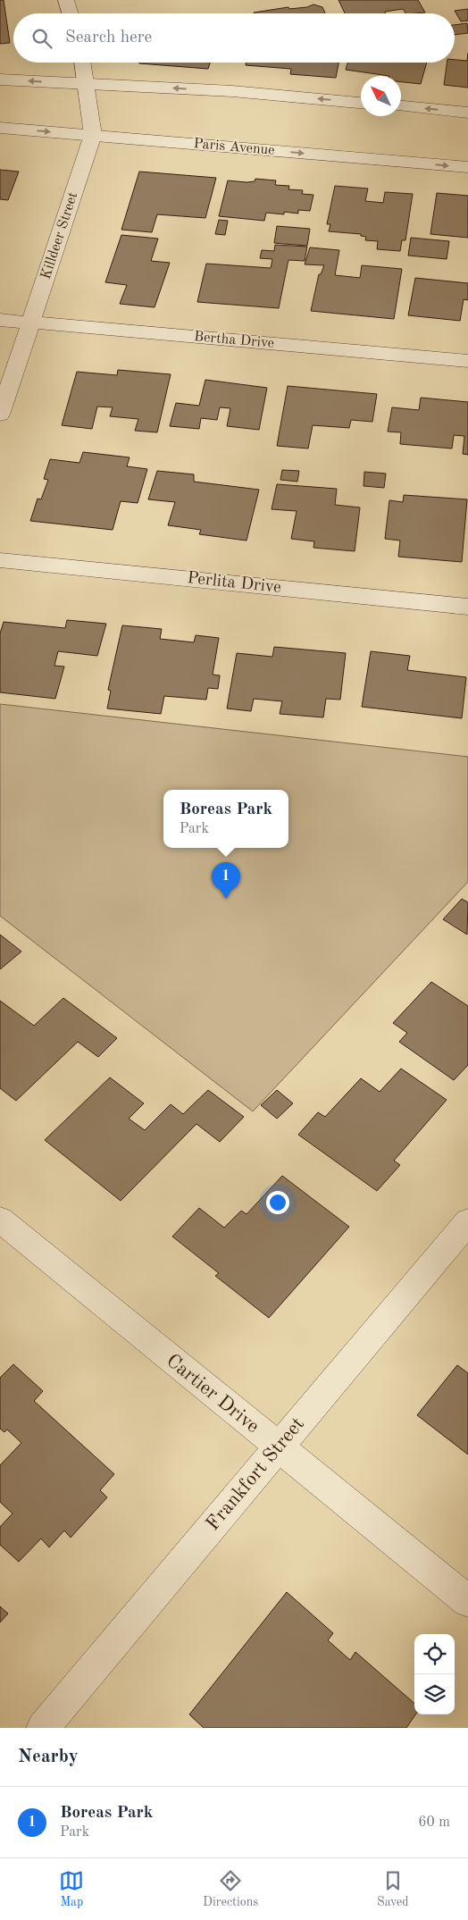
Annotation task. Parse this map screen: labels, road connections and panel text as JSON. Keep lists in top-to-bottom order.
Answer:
{
  "streets": {
    "street": [
      "Paris Avenue",
      "Killdeer Street",
      "Bertha Drive",
      "Perlita Drive",
      "Cartier Drive",
      "Frankfort Street"
    ]
  },
  "crossings": [
    ["Paris Avenue", "Killdeer Street"],
    ["Killdeer Street", "Bertha Drive"],
    ["Cartier Drive", "Frankfort Street"]
  ],
  "north": "top left",
  "page": {
    "search": "Search here",
    "popup": ["Boreas Park", "Park"],
    "pins": "1",
    "heading": "Nearby",
    "list": [
      {
        "mark": "1",
        "name": "Boreas Park",
        "note": "Park",
        "value": "60 m"
      }
    ],
    "nav": ["Map", "Directions", "Saved"]
  }
}
